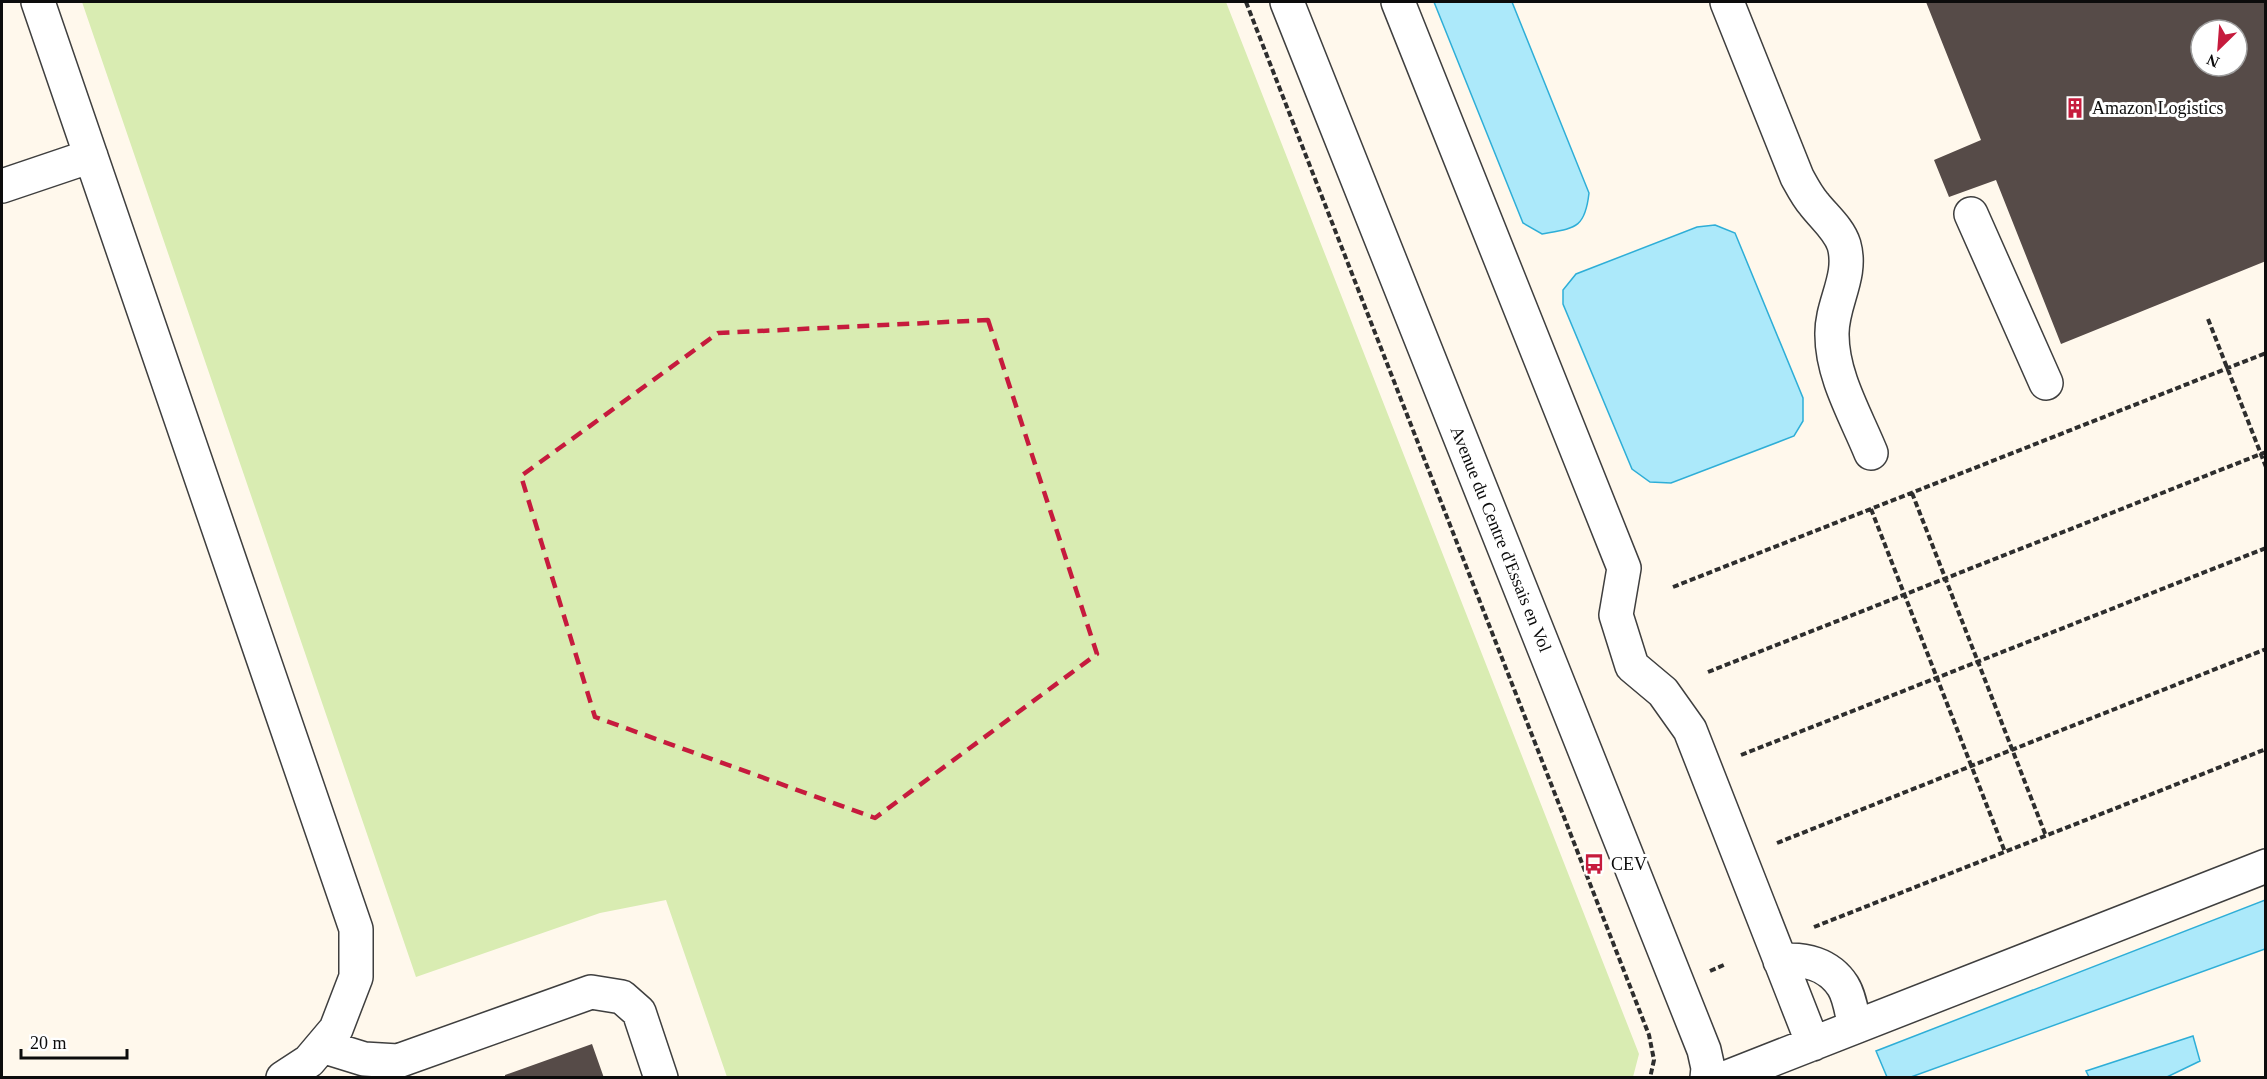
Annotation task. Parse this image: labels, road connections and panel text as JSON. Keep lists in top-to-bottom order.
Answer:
{
  "streets": {
    "street": ["Avenue du Centre d'Essais en Vol"]
  },
  "places": {
    "building": ["Amazon Logistics"],
    "bus stop": ["CEV"]
  },
  "scale_bar": "20 m",
  "north": "bottom left"
}
